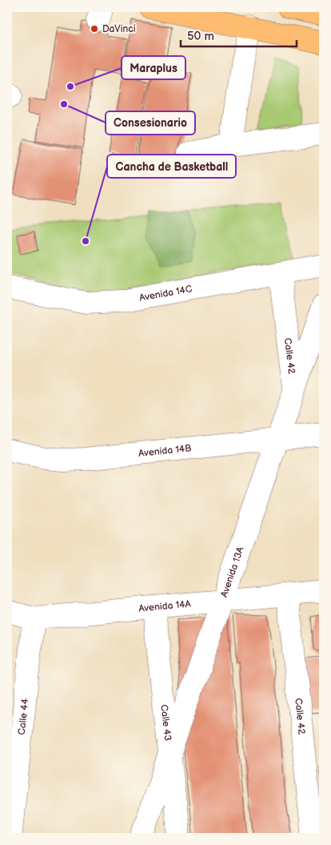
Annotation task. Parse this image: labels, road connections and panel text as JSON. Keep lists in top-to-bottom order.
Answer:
{
  "streets": {
    "street": [
      "Avenida 14C",
      "Calle 42",
      "Avenida 14B",
      "Avenida 13A",
      "Avenida 14A",
      "Calle 44",
      "Calle 43"
    ]
  },
  "crossings": [
    ["Avenida 14C", "Calle 42"],
    ["Calle 42", "Avenida 14B"],
    ["Calle 42", "Avenida 14A"],
    ["Avenida 14A", "Calle 44"],
    ["Avenida 14A", "Calle 43"]
  ],
  "places": [
    "DaVinci",
    "Maraplus",
    "Consesionario",
    "Cancha de Basketball"
  ],
  "scale_bar": "50 m"
}
